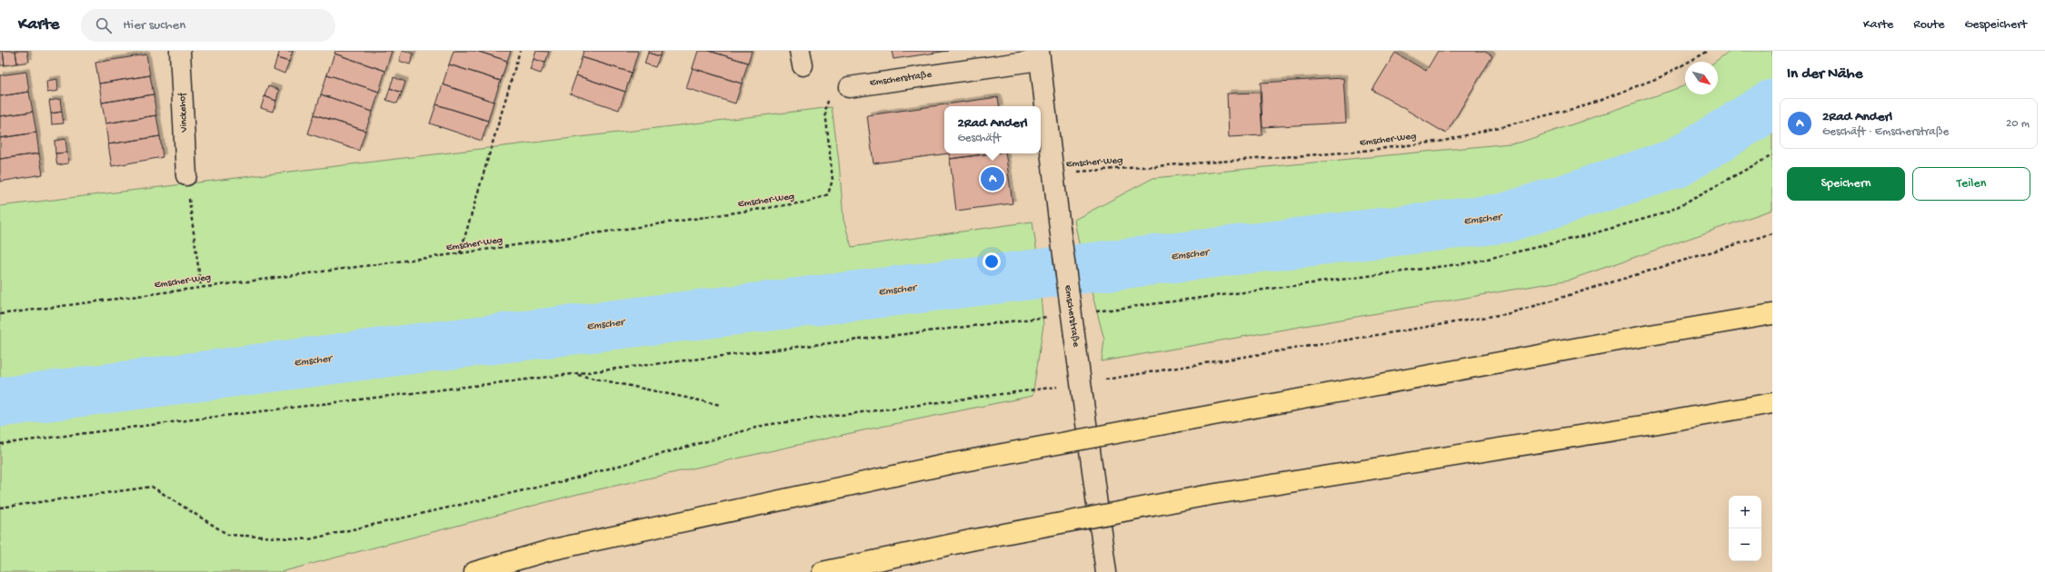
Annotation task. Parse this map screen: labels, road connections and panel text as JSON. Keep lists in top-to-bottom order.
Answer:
{
  "streets": {
    "street": ["Emscherstraße", "Vinckehof"],
    "path": ["Emscher-Weg"]
  },
  "crossings": [
    ["Emscherstraße", "Emscher-Weg"]
  ],
  "water": ["Emscher"],
  "north": "bottom right",
  "page": {
    "header": "Karte",
    "search": "Hier suchen",
    "nav": ["Karte", "Route", "Gespeichert"],
    "heading": "In der Nähe",
    "list": [
      {
        "mark": "A",
        "name": "2Rad Anderl",
        "note": "Geschäft · Emscherstraße",
        "value": "20 m"
      }
    ],
    "popup": ["2Rad Anderl", "Geschäft"],
    "buttons": ["Speichern", "Teilen"],
    "pins": "A",
    "map_buttons": ["+", "−"]
  }
}
